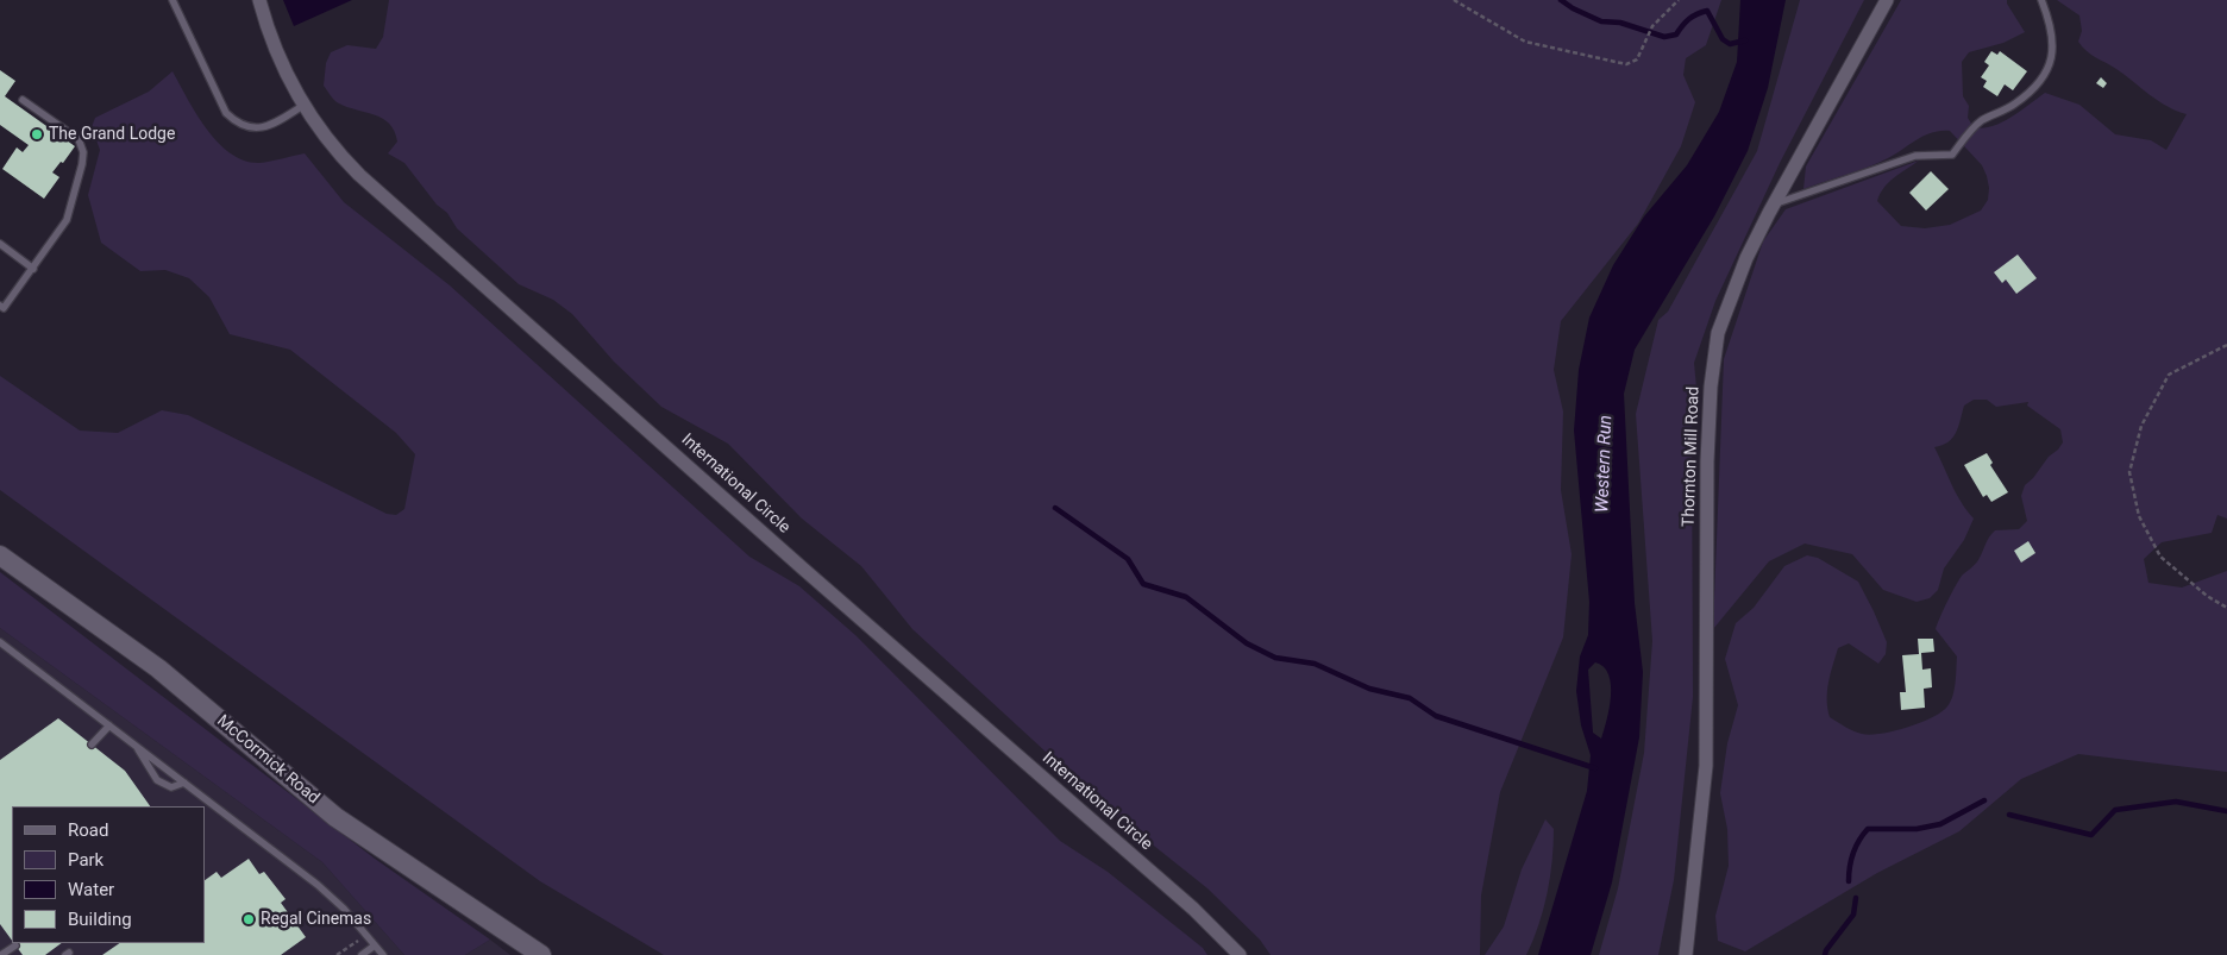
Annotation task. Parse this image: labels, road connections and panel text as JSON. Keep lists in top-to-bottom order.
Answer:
{
  "streets": {
    "main road": ["McCormick Road"],
    "street": ["Thornton Mill Road", "International Circle"]
  },
  "water": ["Western Run"],
  "places": ["The Grand Lodge", "Regal Cinemas"],
  "legend": [
    "Road",
    "Park",
    "Water",
    "Building"
  ]
}
